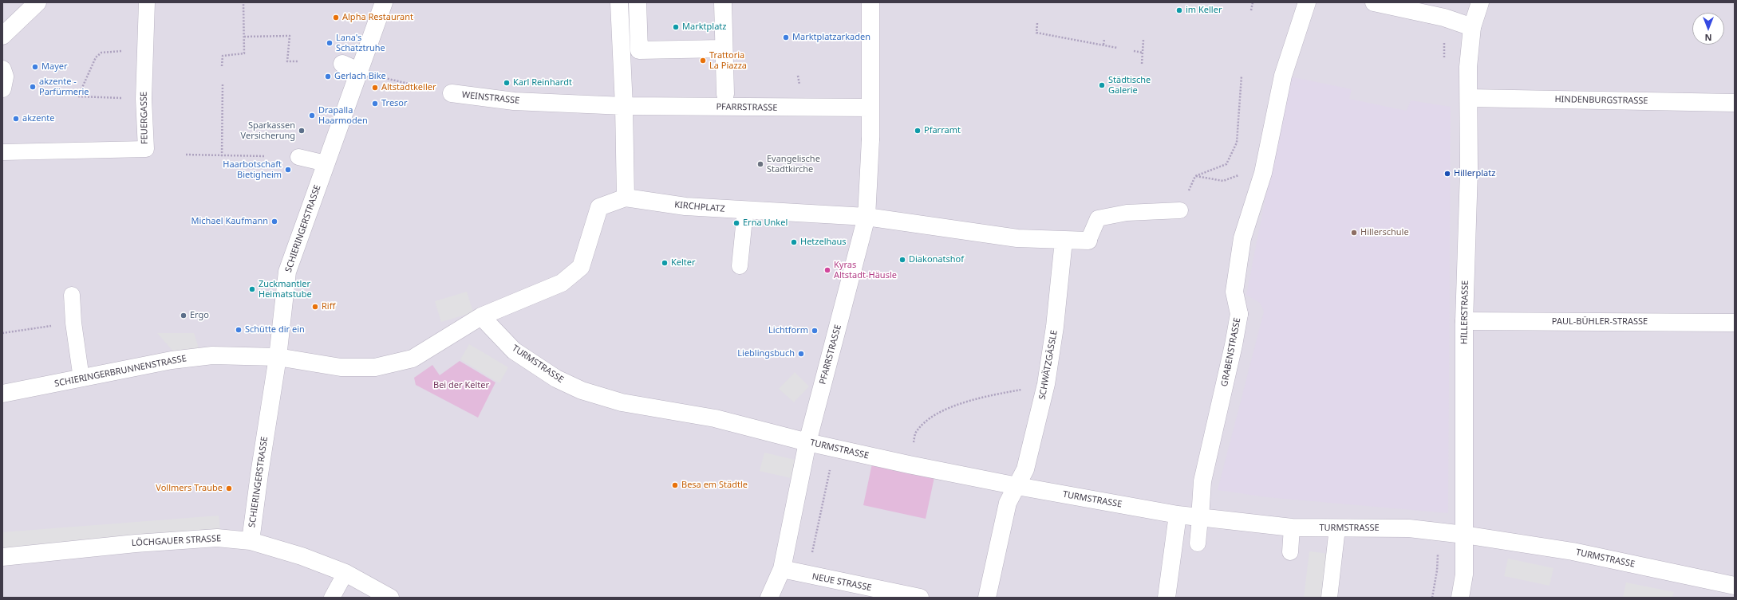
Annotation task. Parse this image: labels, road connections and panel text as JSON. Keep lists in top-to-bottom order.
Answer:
{
  "streets": {
    "street": [
      "WEINSTRASSE",
      "HINDENBURGSTRASSE",
      "PFARRSTRASSE",
      "KIRCHPLATZ",
      "SCHIERINGERSTRASSE",
      "HILLERSTRASSE",
      "PAUL-BÜHLER-STRASSE",
      "GRABENSTRASSE",
      "TURMSTRASSE",
      "SCHWÄTZGÄSSLE",
      "SCHIERINGERBRUNNENSTRASSE",
      "LÖCHGAUER STRASSE",
      "NEUE STRASSE"
    ],
    "lane": ["FEUERGASSE"]
  },
  "crossings": [
    ["WEINSTRASSE", "PFARRSTRASSE"],
    ["WEINSTRASSE", "SCHIERINGERSTRASSE"],
    ["HINDENBURGSTRASSE", "HILLERSTRASSE"],
    ["PFARRSTRASSE", "KIRCHPLATZ"],
    ["PFARRSTRASSE", "TURMSTRASSE"],
    ["PFARRSTRASSE", "NEUE STRASSE"],
    ["SCHIERINGERSTRASSE", "SCHIERINGERBRUNNENSTRASSE"],
    ["SCHIERINGERSTRASSE", "LÖCHGAUER STRASSE"],
    ["HILLERSTRASSE", "PAUL-BÜHLER-STRASSE"],
    ["HILLERSTRASSE", "TURMSTRASSE"],
    ["GRABENSTRASSE", "TURMSTRASSE"],
    ["TURMSTRASSE", "SCHWÄTZGÄSSLE"]
  ],
  "parks": ["Bei der Kelter"],
  "places": [
    "im Keller",
    "Alpha Restaurant",
    "Marktplatz",
    "Marktplatzarkaden",
    "Lana's Schatztruhe",
    "Trattoria La Piazza",
    "Mayer",
    "Gerlach Bike",
    "Karl Reinhardt",
    "Städtische Galerie",
    "akzente - Parfürmerie",
    "Altstadtkeller",
    "Tresor",
    "Drapalla Haarmoden",
    "akzente",
    "Sparkassen Versicherung",
    "Pfarramt",
    "Evangelische Stadtkirche",
    "Haarbotschaft Bietigheim",
    "Hillerplatz",
    "Michael Kaufmann",
    "Erna Unkel",
    "Hillerschule",
    "Hetzelhaus",
    "Diakonatshof",
    "Kelter",
    "Kyras Altstadt-Häusle",
    "Zuckmantler Heimatstube",
    "Riff",
    "Ergo",
    "Schütte dir ein",
    "Lichtform",
    "Lieblingsbuch",
    "Besa em Städtle",
    "Vollmers Traube"
  ],
  "north": "bottom"
}
